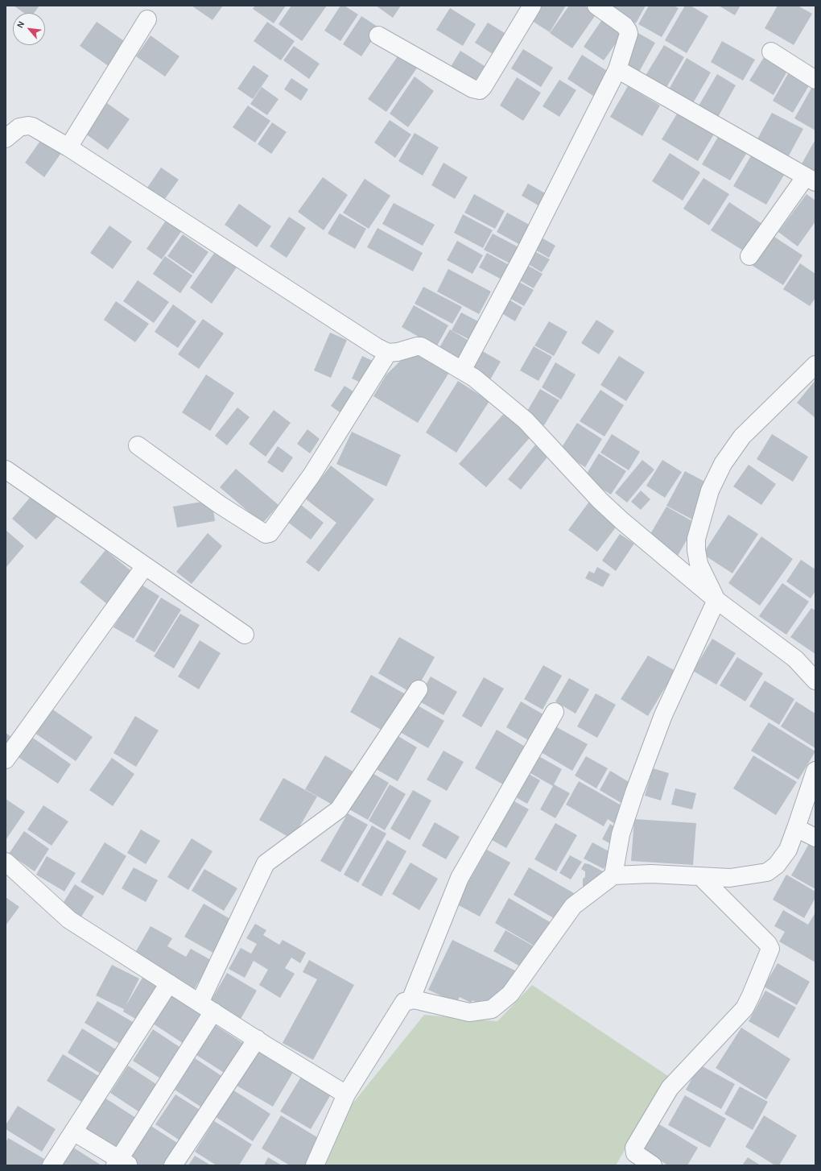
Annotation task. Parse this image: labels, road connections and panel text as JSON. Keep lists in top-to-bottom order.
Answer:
{
  "north": "top left"
}
